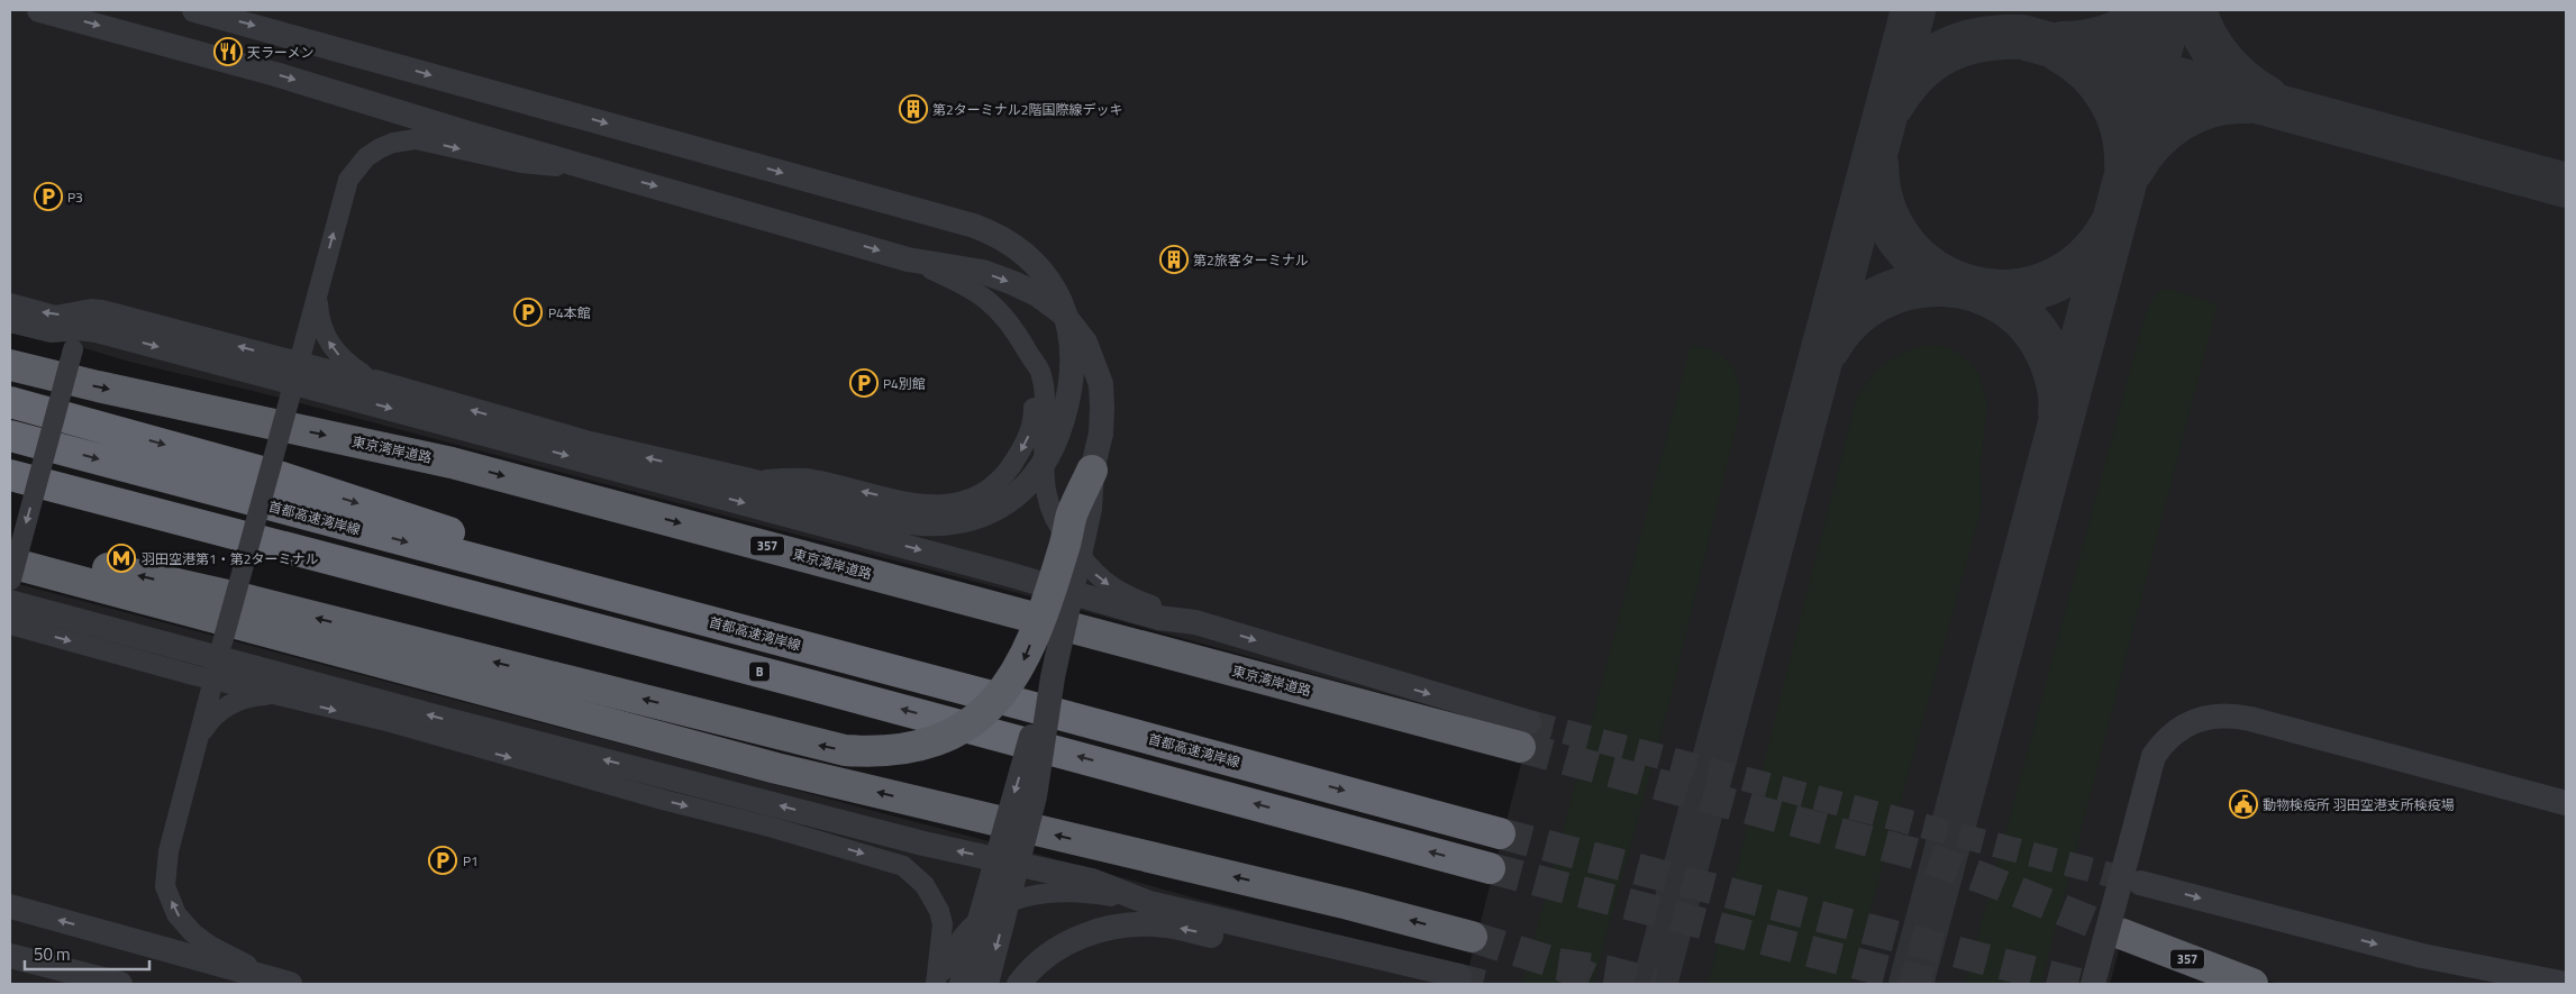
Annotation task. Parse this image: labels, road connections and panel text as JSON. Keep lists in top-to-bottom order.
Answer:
{
  "streets": {
    "highway": [
      "東京湾岸道路",
      "首都高速湾岸線",
      "357",
      "B"
    ]
  },
  "places": {
    "restaurant": ["天ラーメン"],
    "building": ["第2ターミナル2階国際線デッキ", "第2旅客ターミナル"],
    "parking": [
      "P3",
      "P4本館",
      "P4別館",
      "P1"
    ],
    "metro station": ["羽田空港第1・第2ターミナル"],
    "public building": ["動物検疫所 羽田空港支所検疫場"]
  },
  "scale_bar": "50 m"
}
